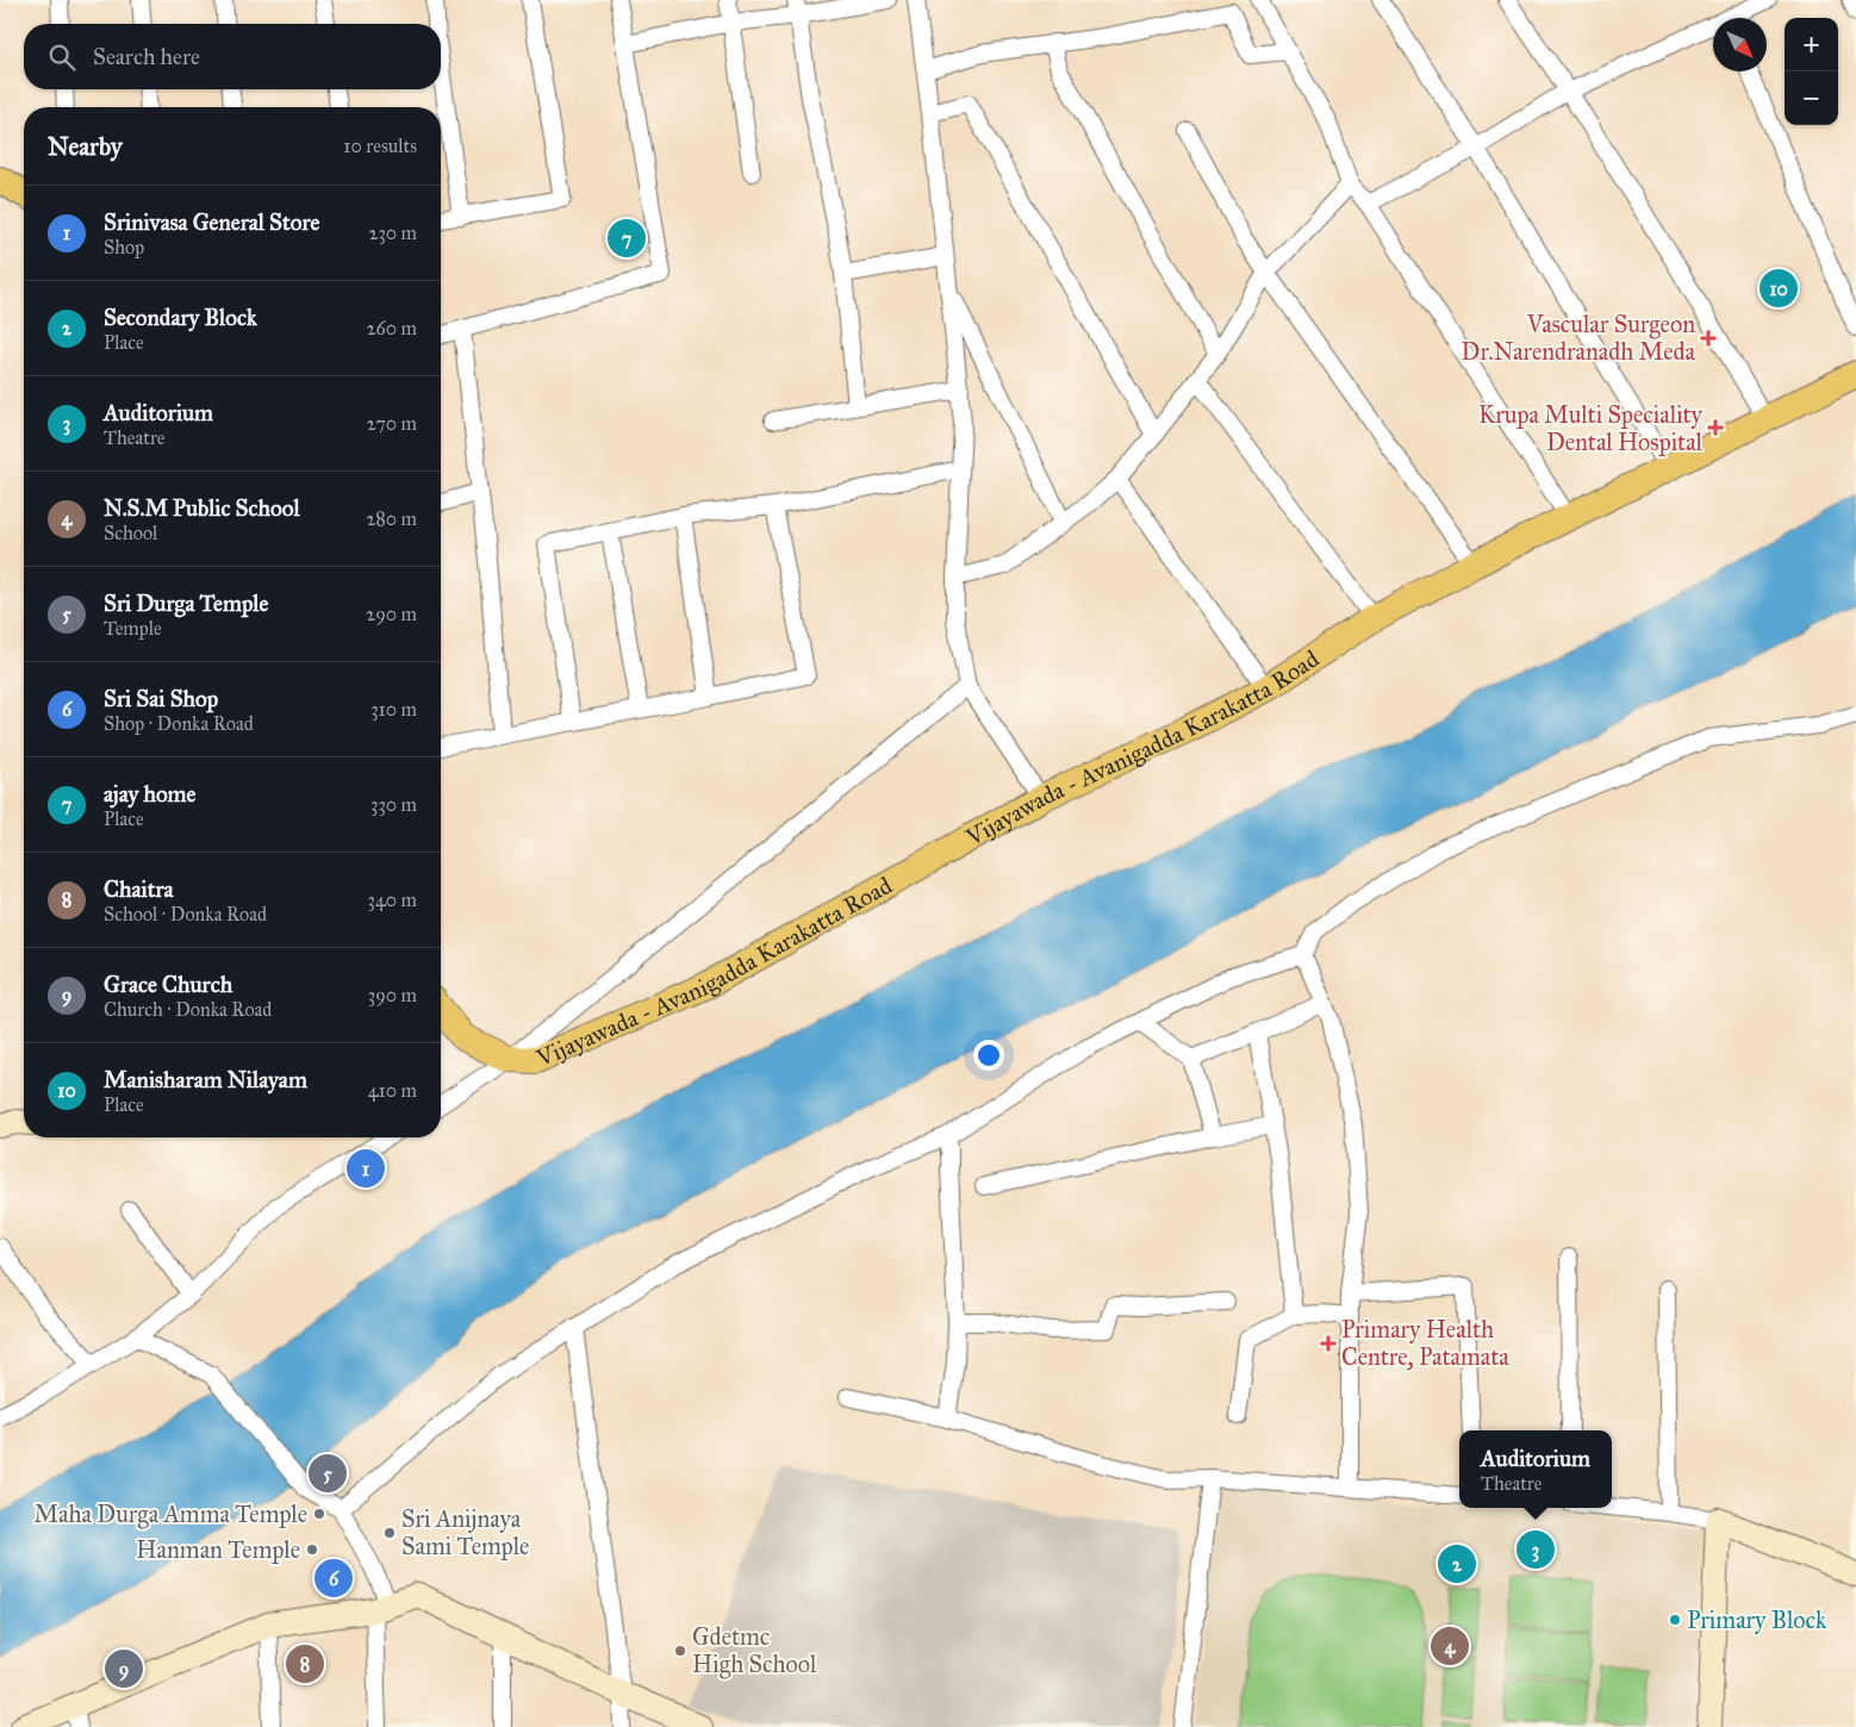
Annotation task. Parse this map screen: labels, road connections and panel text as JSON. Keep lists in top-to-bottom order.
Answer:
{
  "streets": {
    "main road": ["Vijayawada - Avanigadda Karakatta Road"]
  },
  "places": {
    "health": ["Vascular Surgeon Dr.Narendranadh Meda", "Krupa Multi Speciality Dental Hospital", "Primary Health Centre, Patamata"],
    "other": [
      "Maha Durga Amma Temple",
      "Sri Anijnaya Sami Temple",
      "Hanman Temple",
      "Primary Block",
      "Gdetmc High School"
    ]
  },
  "north": "bottom right",
  "page": {
    "map_buttons": ["+", "−"],
    "search": "Search here",
    "heading": ["Nearby", "10 results"],
    "list": [
      {
        "mark": "1",
        "name": "Srinivasa General Store",
        "note": "Shop",
        "value": "230 m"
      },
      {
        "mark": "2",
        "name": "Secondary Block",
        "note": "Place",
        "value": "260 m"
      },
      {
        "mark": "3",
        "name": "Auditorium",
        "note": "Theatre",
        "value": "270 m"
      },
      {
        "mark": "4",
        "name": "N.S.M Public School",
        "note": "School",
        "value": "280 m"
      },
      {
        "mark": "5",
        "name": "Sri Durga Temple",
        "note": "Temple",
        "value": "290 m"
      },
      {
        "mark": "6",
        "name": "Sri Sai Shop",
        "note": "Shop · Donka Road",
        "value": "310 m"
      },
      {
        "mark": "7",
        "name": "ajay home",
        "note": "Place",
        "value": "330 m"
      },
      {
        "mark": "8",
        "name": "Chaitra",
        "note": "School · Donka Road",
        "value": "340 m"
      },
      {
        "mark": "9",
        "name": "Grace Church",
        "note": "Church · Donka Road",
        "value": "390 m"
      },
      {
        "mark": "10",
        "name": "Manisharam Nilayam",
        "note": "Place",
        "value": "410 m"
      }
    ],
    "pins": [
      "7",
      "10",
      "1",
      "5",
      "3",
      "2",
      "6",
      "4",
      "8",
      "9"
    ],
    "popup": ["Auditorium", "Theatre"]
  }
}
